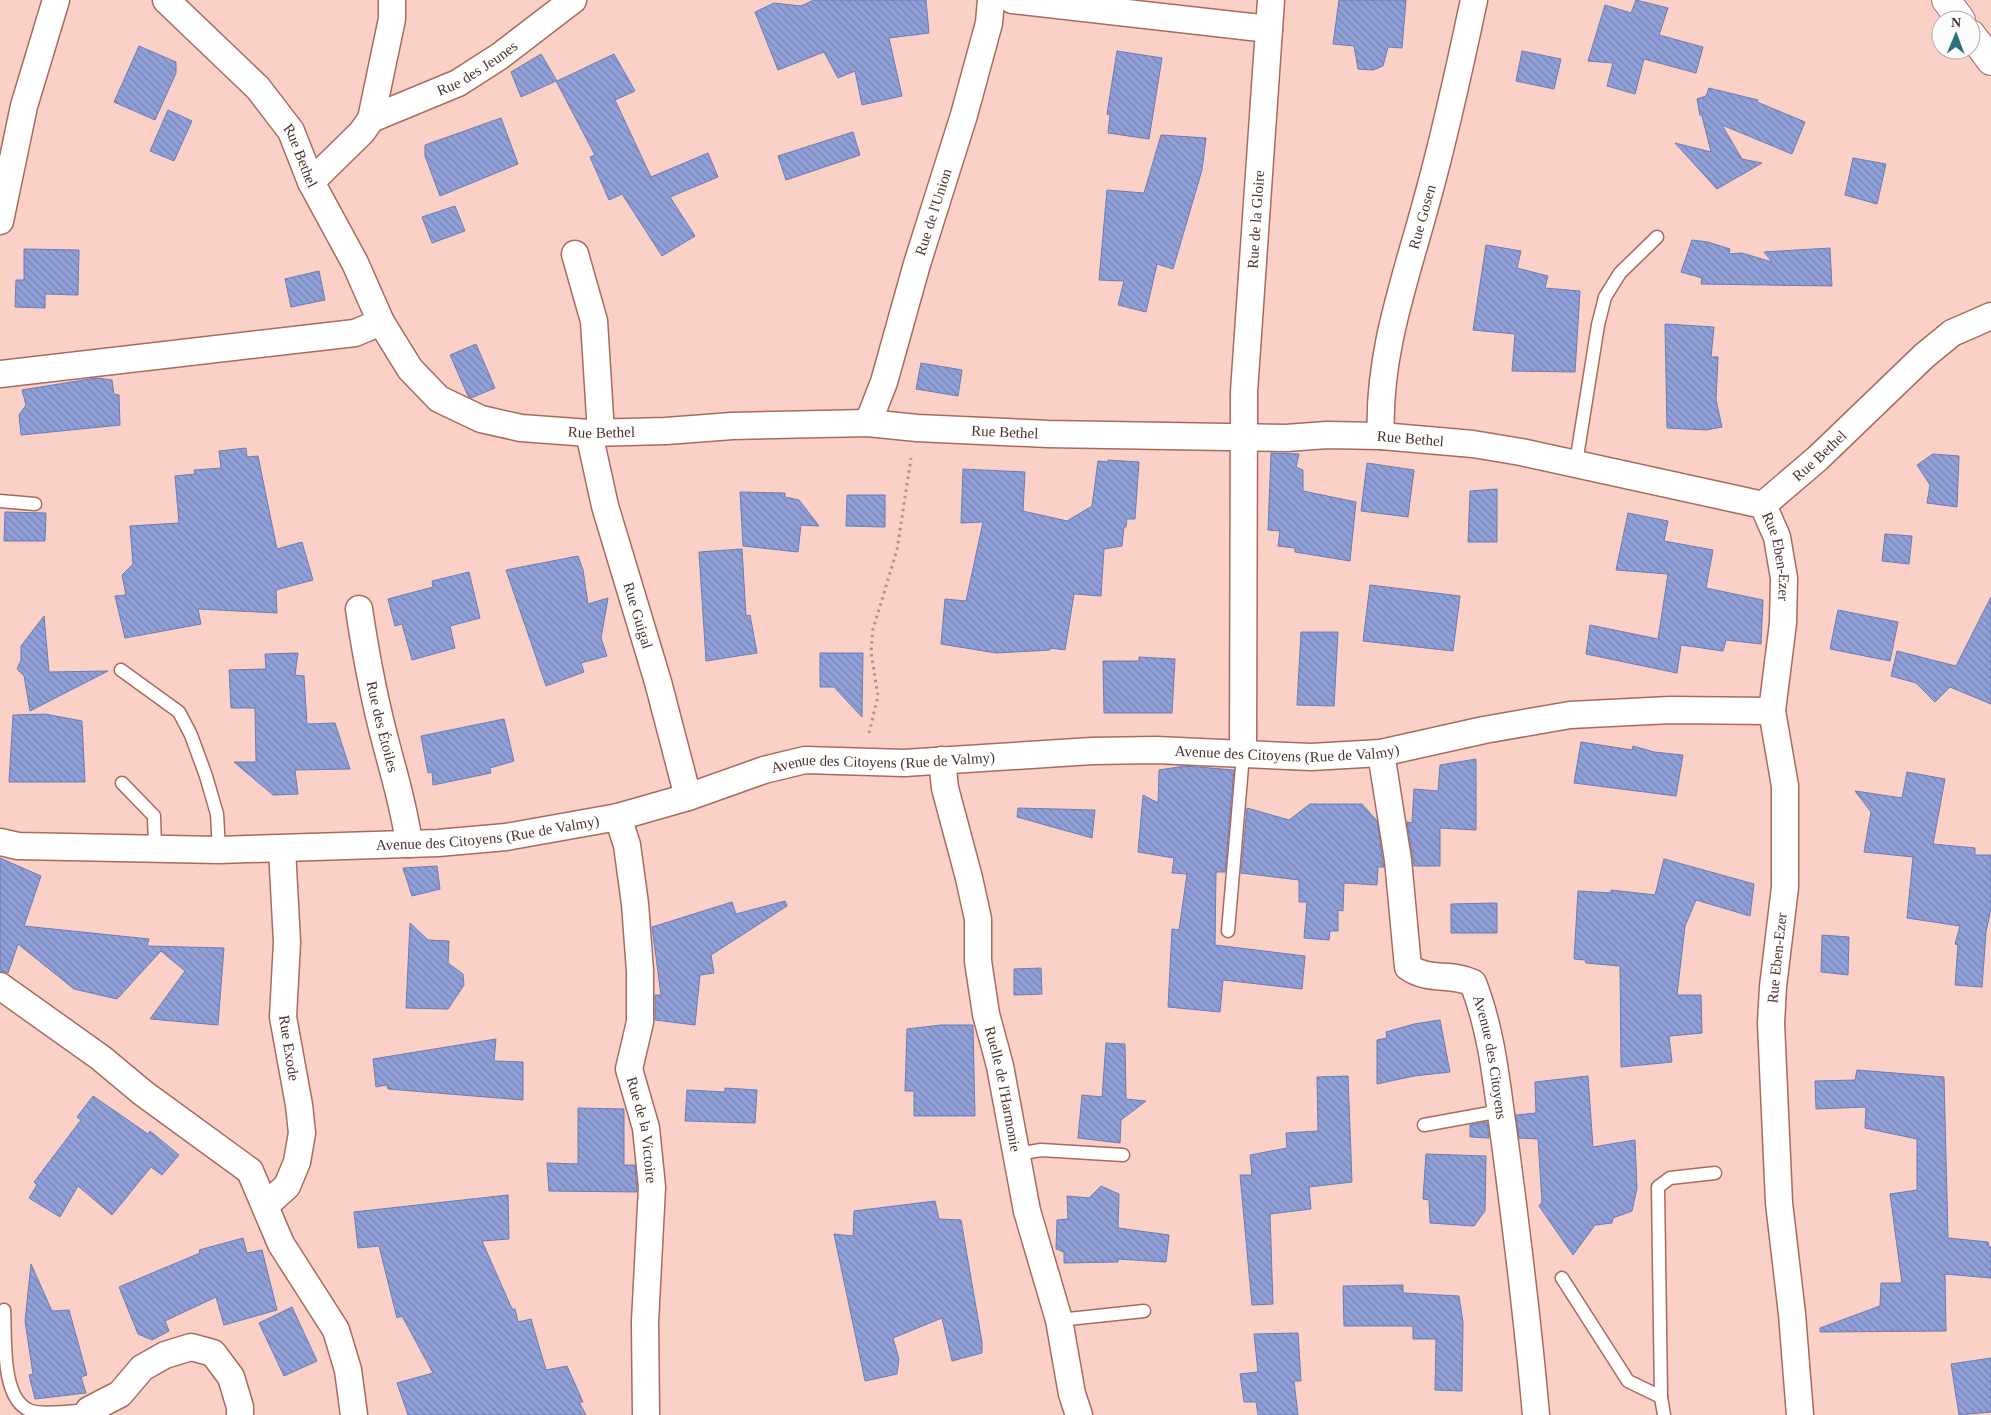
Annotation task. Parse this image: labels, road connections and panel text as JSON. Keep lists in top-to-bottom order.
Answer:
{
  "streets": {
    "street": [
      "Rue des Jeunes",
      "Rue Bethel",
      "Rue de l'Union",
      "Rue Gosen",
      "Rue de la Gloire",
      "Rue Eben-Ezer",
      "Rue Guigal",
      "Rue des Étoiles",
      "Avenue des Citoyens (Rue de Valmy)",
      "Rue Exode",
      "Avenue des Citoyens",
      "Ruelle de l'Harmonie",
      "Rue de la Victoire"
    ]
  },
  "crossings": [
    ["Rue Bethel", "Rue de l'Union"],
    ["Rue Bethel", "Rue Gosen"],
    ["Rue Bethel", "Rue de la Gloire"],
    ["Rue Bethel", "Rue Eben-Ezer"],
    ["Rue Bethel", "Rue Guigal"],
    ["Rue de la Gloire", "Avenue des Citoyens (Rue de Valmy)"],
    ["Rue Eben-Ezer", "Avenue des Citoyens (Rue de Valmy)"],
    ["Rue Guigal", "Avenue des Citoyens (Rue de Valmy)"],
    ["Rue des Étoiles", "Avenue des Citoyens (Rue de Valmy)"],
    ["Avenue des Citoyens (Rue de Valmy)", "Rue Exode"],
    ["Avenue des Citoyens (Rue de Valmy)", "Avenue des Citoyens"],
    ["Avenue des Citoyens (Rue de Valmy)", "Ruelle de l'Harmonie"],
    ["Avenue des Citoyens (Rue de Valmy)", "Rue de la Victoire"]
  ],
  "north": "top"
}
